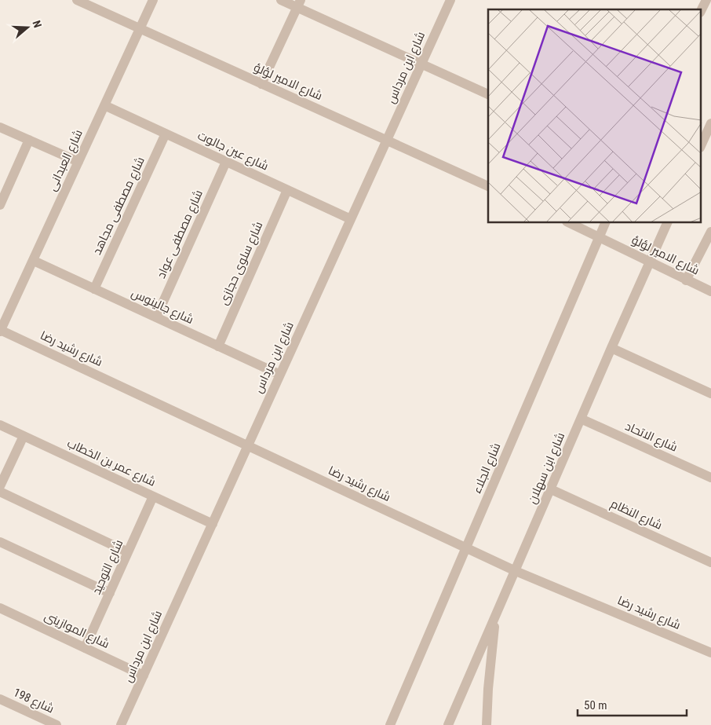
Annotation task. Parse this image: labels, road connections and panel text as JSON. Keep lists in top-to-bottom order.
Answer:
{
  "streets": {
    "street": [
      "شارع ابن مرداس",
      "شارع الامير لؤلؤ",
      "شارع عين جالوت",
      "شارع العبدانى",
      "شارع مصطفى مجاهد",
      "شارع مصطفى عواد",
      "شارع سلوى حجازى",
      "شارع جالينوس",
      "شارع رشيد رضا",
      "شارع الاتحاد",
      "شارع عمر بن الخطاب",
      "شارع الجلاء",
      "شارع ابن سهلان",
      "شارع النظام",
      "شارع التوحيد",
      "شارع الموازينى",
      "شارع 198"
    ]
  },
  "crossings": [
    ["شارع ابن مرداس", "شارع الامير لؤلؤ"],
    ["شارع ابن مرداس", "شارع عين جالوت"],
    ["شارع ابن مرداس", "شارع جالينوس"],
    ["شارع ابن مرداس", "شارع رشيد رضا"],
    ["شارع ابن مرداس", "شارع عمر بن الخطاب"],
    ["شارع ابن مرداس", "شارع الموازينى"],
    ["شارع الامير لؤلؤ", "شارع العبدانى"],
    ["شارع الامير لؤلؤ", "شارع الجلاء"],
    ["شارع الامير لؤلؤ", "شارع ابن سهلان"],
    ["شارع عين جالوت", "شارع العبدانى"],
    ["شارع عين جالوت", "شارع مصطفى مجاهد"],
    ["شارع عين جالوت", "شارع مصطفى عواد"],
    ["شارع عين جالوت", "شارع سلوى حجازى"],
    ["شارع العبدانى", "شارع جالينوس"],
    ["شارع العبدانى", "شارع رشيد رضا"],
    ["شارع مصطفى مجاهد", "شارع جالينوس"],
    ["شارع مصطفى عواد", "شارع جالينوس"],
    ["شارع سلوى حجازى", "شارع جالينوس"],
    ["شارع رشيد رضا", "شارع الجلاء"],
    ["شارع رشيد رضا", "شارع ابن سهلان"],
    ["شارع الاتحاد", "شارع ابن سهلان"],
    ["شارع عمر بن الخطاب", "شارع التوحيد"],
    ["شارع ابن سهلان", "شارع النظام"],
    ["شارع التوحيد", "شارع الموازينى"]
  ],
  "scale_bar": "50 m",
  "north": "right"
}
